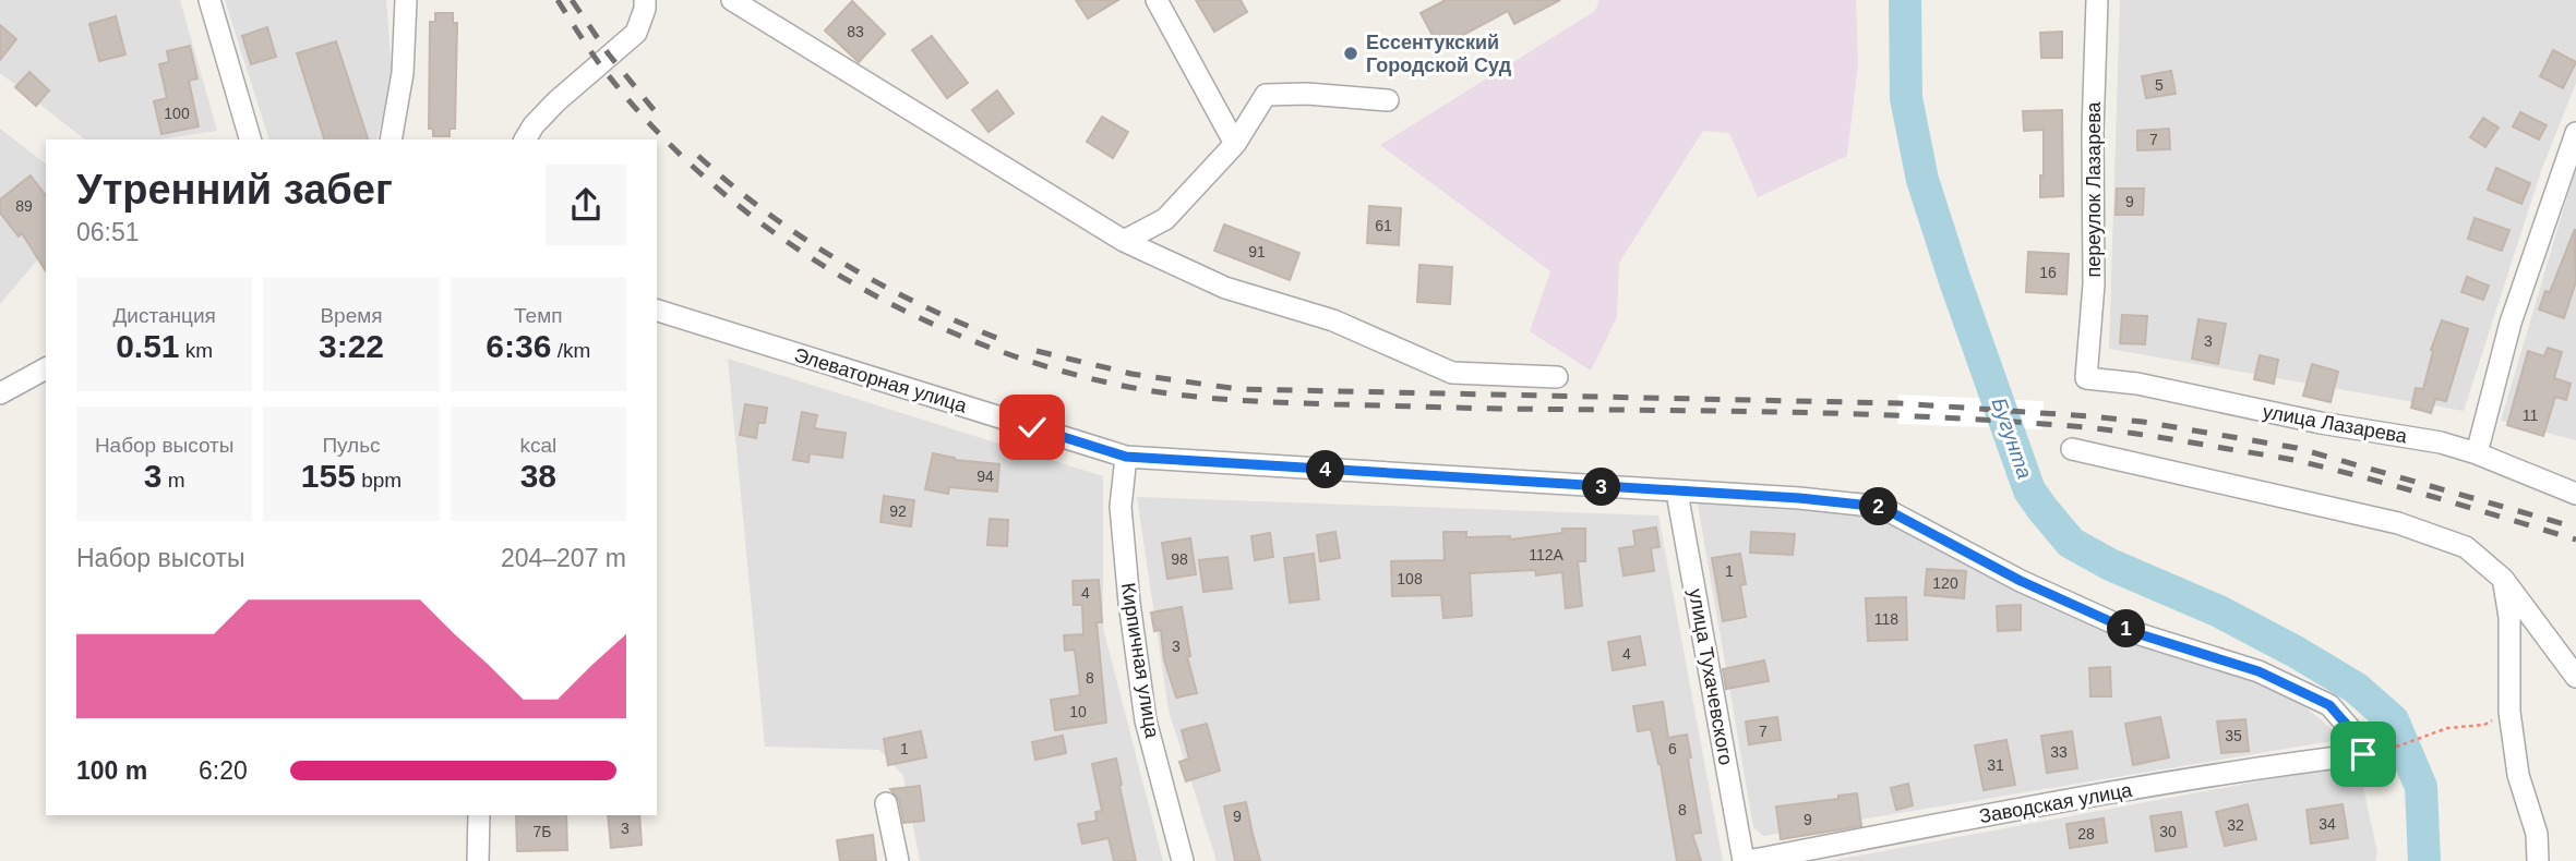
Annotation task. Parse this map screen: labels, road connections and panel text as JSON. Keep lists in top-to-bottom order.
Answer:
{
  "streets": {
    "street": [
      "переулок Лазарева",
      "Элеваторная улица",
      "улица Лазарева",
      "Кирпичная улица",
      "улица Тухачевского",
      "Заводская улица"
    ]
  },
  "crossings": [
    ["переулок Лазарева", "улица Лазарева"],
    ["Элеваторная улица", "Кирпичная улица"],
    ["Элеваторная улица", "улица Тухачевского"],
    ["Элеваторная улица", "Заводская улица"],
    ["улица Тухачевского", "Заводская улица"]
  ],
  "water": ["Бугунта"],
  "places": ["Ессентукский Городской Суд"],
  "house_numbers": [
    "83",
    "5",
    "100",
    "7",
    "9",
    "89",
    "61",
    "91",
    "16",
    "3",
    "11",
    "94",
    "92",
    "112А",
    "98",
    "1",
    "108",
    "120",
    "4",
    "118",
    "3",
    "4",
    "8",
    "10",
    "7",
    "35",
    "1",
    "6",
    "33",
    "31",
    "8",
    "9",
    "9",
    "34",
    "32",
    "3",
    "7Б",
    "30",
    "28"
  ],
  "page": {
    "heading": ["Утренний забег", "06:51"],
    "stats": [
      ["Дистанция", "0.51 km"],
      ["Время", "3:22"],
      ["Темп", "6:36 /km"],
      ["Набор высоты", "3 m"],
      ["Пульс", "155 bpm"],
      ["kcal", "38"]
    ],
    "pins": [
      "4",
      "3",
      "2",
      "1"
    ],
    "chart": ["Набор высоты", "204–207 m"],
    "list": [
      {
        "name": "100 m",
        "note": "6:20"
      }
    ]
  }
}
